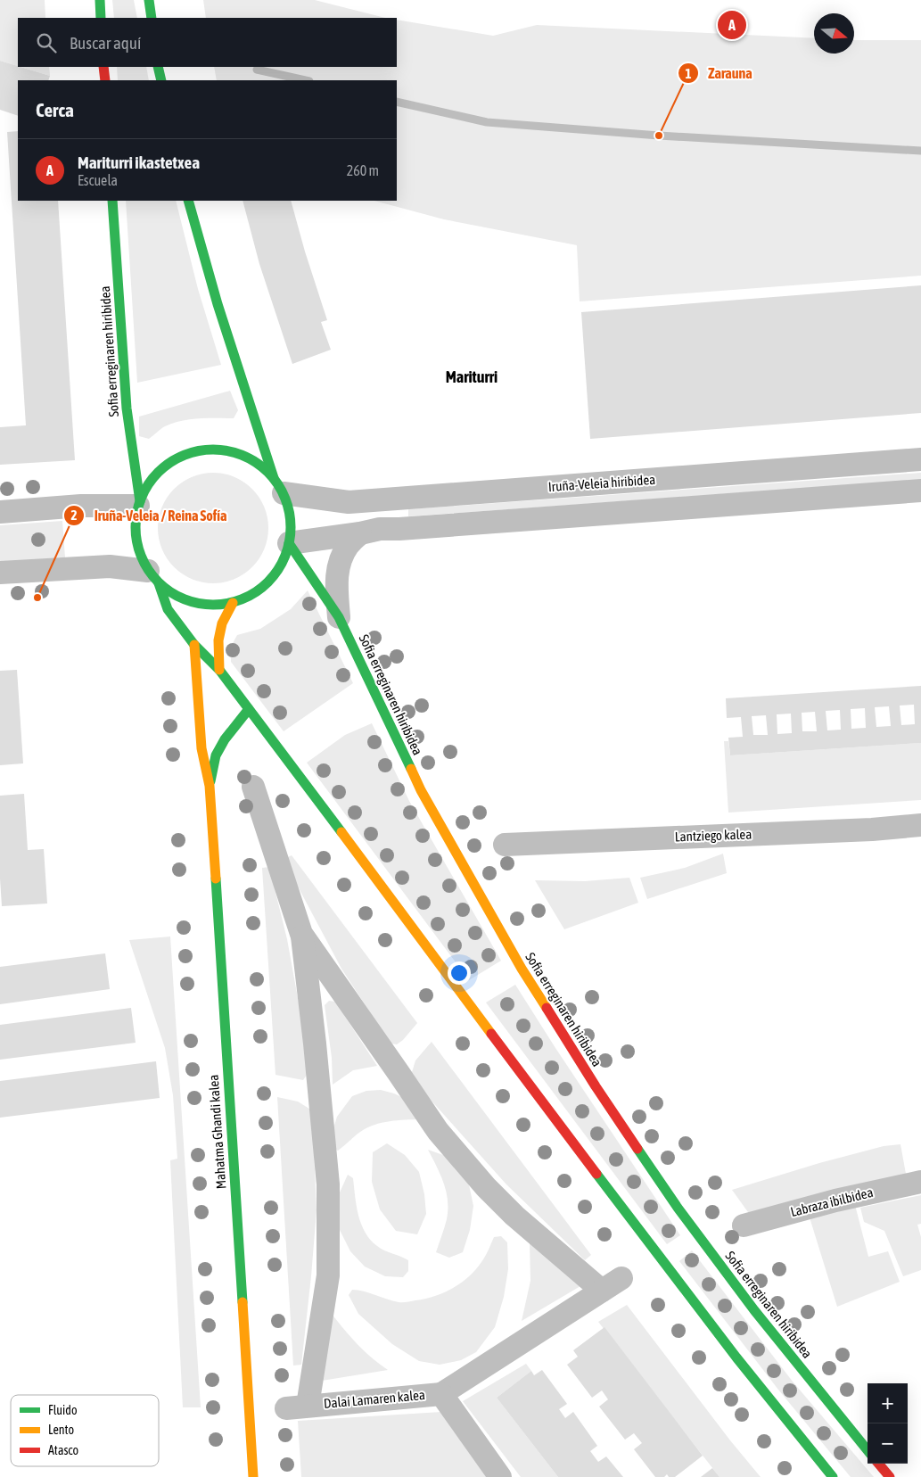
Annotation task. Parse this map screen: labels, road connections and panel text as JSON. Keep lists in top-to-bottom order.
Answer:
{
  "streets": {
    "main road": ["Sofia erreginaren hiribidea", "Mahatma Ghandi kalea"],
    "street": [
      "Iruña-Veleia hiribidea",
      "Lantziego kalea",
      "Labraza ibilbidea",
      "Dalai Lamaren kalea"
    ]
  },
  "crossings": [
    ["Sofia erreginaren hiribidea", "Iruña-Veleia hiribidea"]
  ],
  "districts": ["Mariturri"],
  "places": ["Zarauna", "Iruña-Veleia / Reina Sofía"],
  "legend": ["Fluido", "Lento", "Atasco"],
  "north": "right",
  "page": {
    "pins": "A",
    "search": "Buscar aquí",
    "heading": "Cerca",
    "list": [
      {
        "mark": "A",
        "name": "Mariturri ikastetxea",
        "note": "Escuela",
        "value": "260 m"
      }
    ],
    "map_buttons": ["+", "−"]
  }
}
